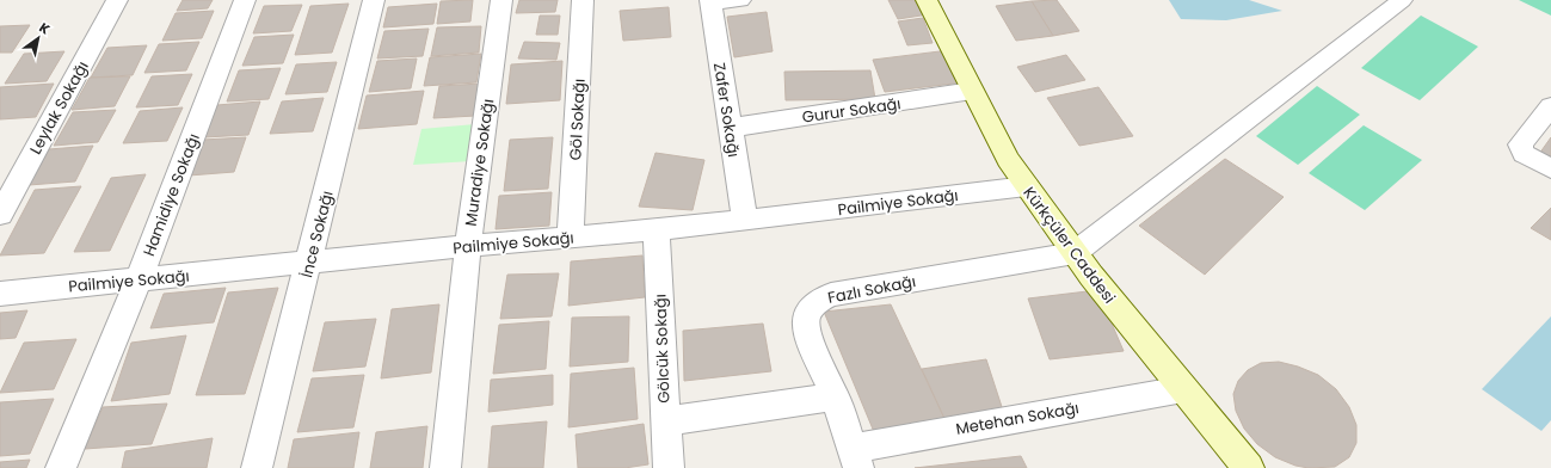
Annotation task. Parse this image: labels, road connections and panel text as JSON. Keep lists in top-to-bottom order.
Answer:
{
  "streets": {
    "main road": ["Kürkçüler Caddesi"],
    "street": [
      "Leylak Sokağı",
      "Zafer Sokağı",
      "Gurur Sokağı",
      "Göl Sokağı",
      "Muradiye Sokağı",
      "Hamidiye Sokağı",
      "Pailmiye Sokağı",
      "İnce Sokağı",
      "Fazlı Sokağı",
      "Gölcük Sokağı",
      "Metehan Sokağı"
    ]
  },
  "crossings": [
    ["Zafer Sokağı", "Gurur Sokağı"],
    ["Zafer Sokağı", "Pailmiye Sokağı"],
    ["Gurur Sokağı", "Kürkçüler Caddesi"],
    ["Göl Sokağı", "Pailmiye Sokağı"],
    ["Muradiye Sokağı", "Pailmiye Sokağı"],
    ["Hamidiye Sokağı", "Pailmiye Sokağı"],
    ["Pailmiye Sokağı", "İnce Sokağı"],
    ["Pailmiye Sokağı", "Kürkçüler Caddesi"],
    ["Pailmiye Sokağı", "Gölcük Sokağı"],
    ["Kürkçüler Caddesi", "Fazlı Sokağı"],
    ["Kürkçüler Caddesi", "Metehan Sokağı"],
    ["Fazlı Sokağı", "Metehan Sokağı"]
  ],
  "north": "top right"
}
